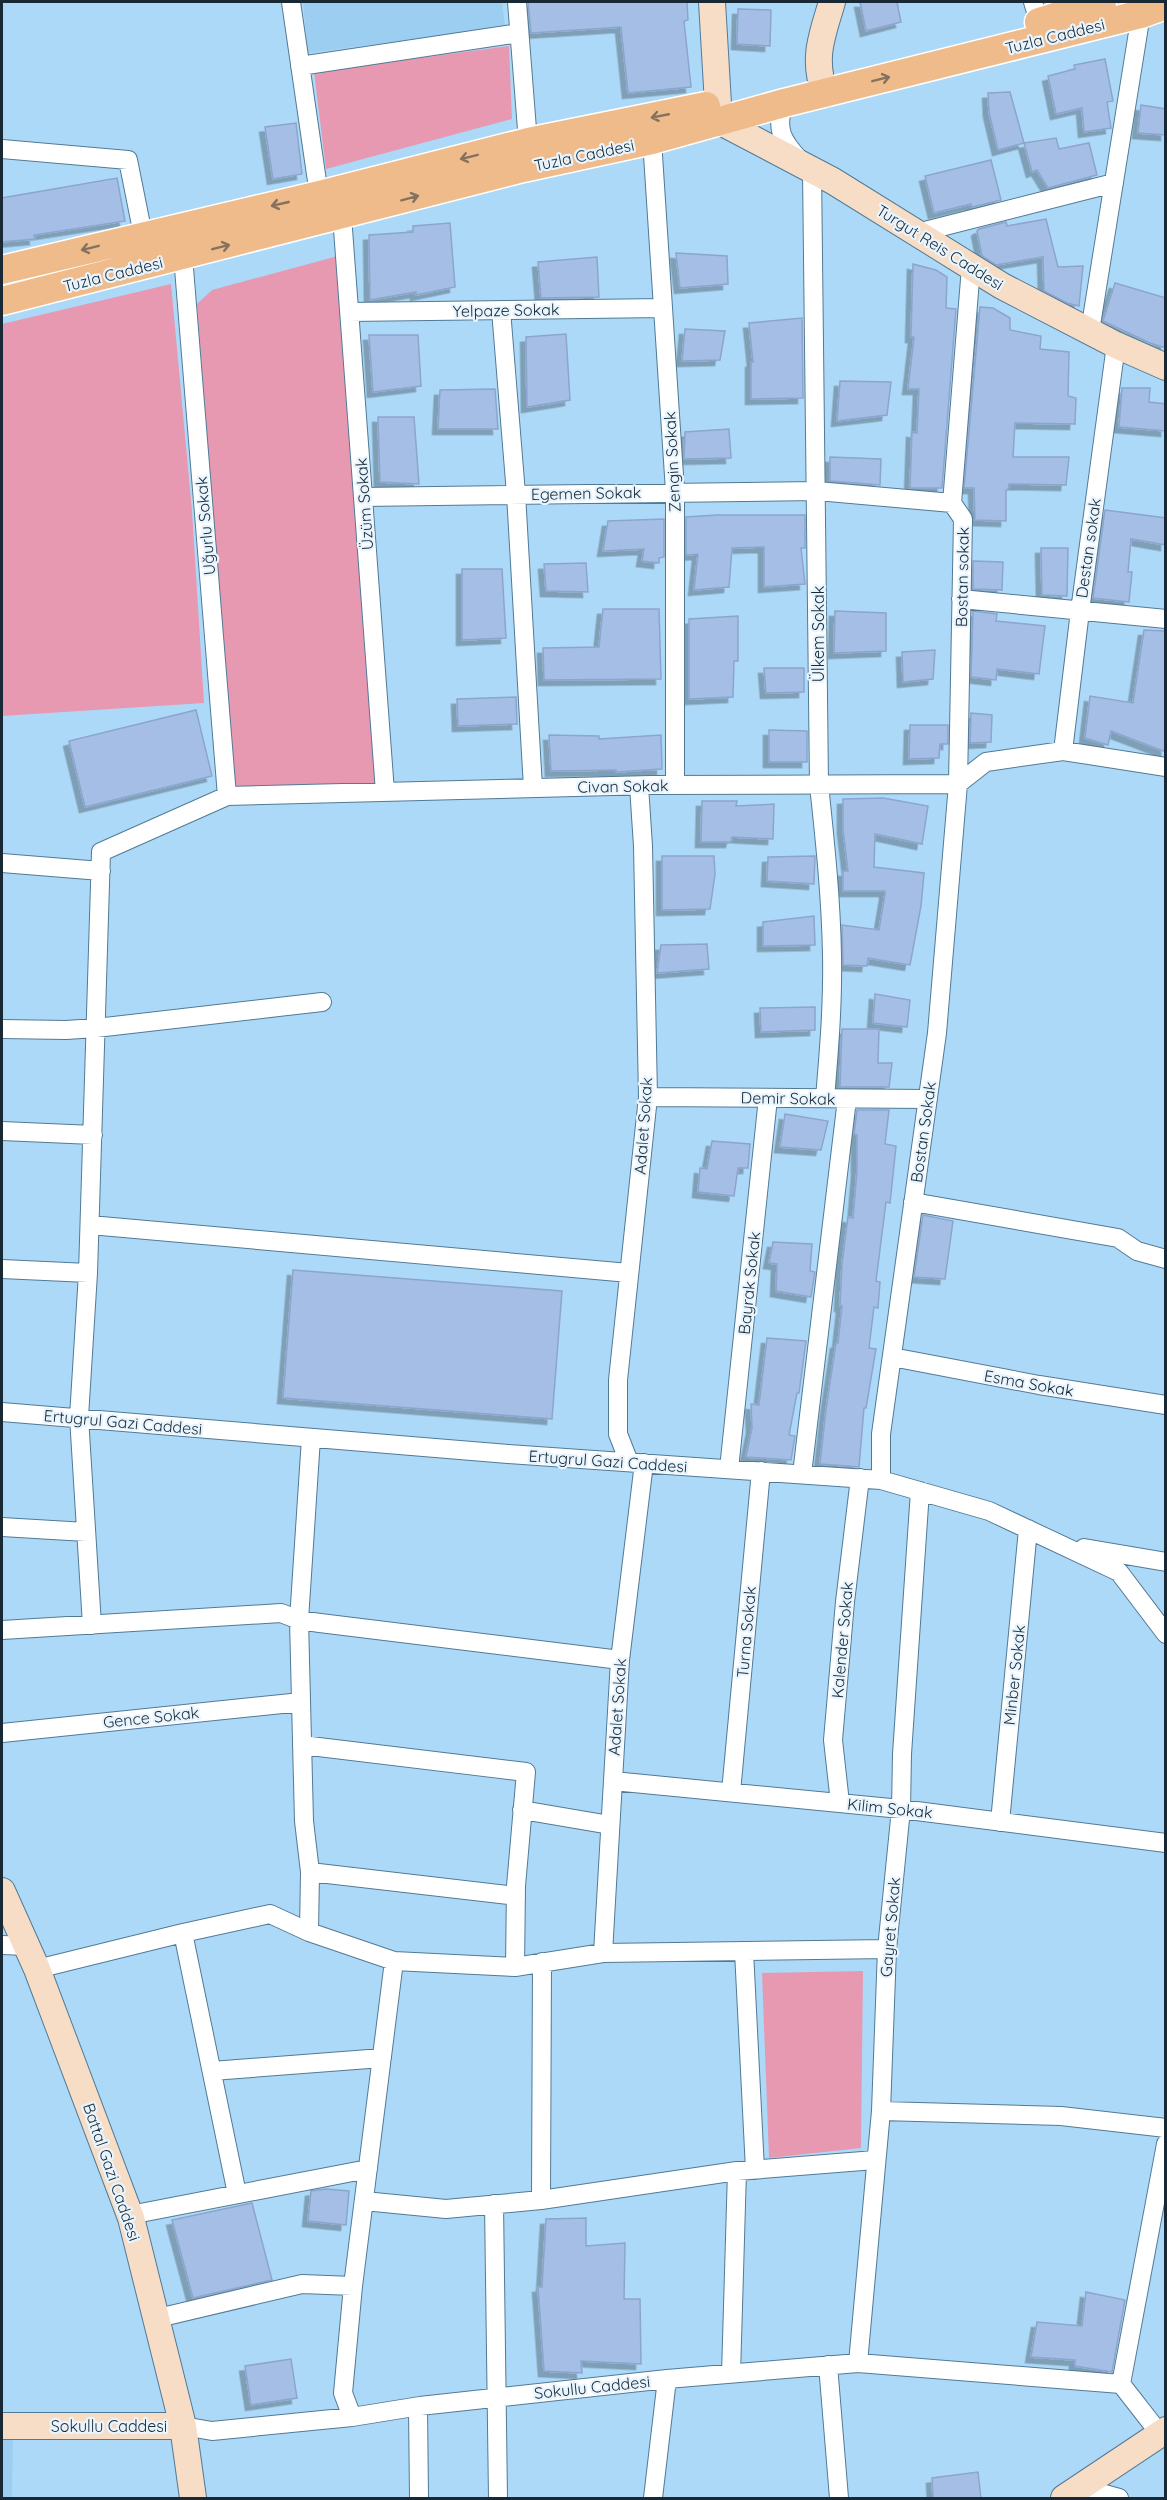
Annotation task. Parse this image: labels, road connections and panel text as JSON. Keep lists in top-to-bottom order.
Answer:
{
  "streets": {
    "main road": ["Tuzla Caddesi"],
    "street": [
      "Turgut Reis Caddesi",
      "Yelpaze Sokak",
      "Zengin Sokak",
      "Egemen Sokak",
      "Üzüm Sokak",
      "Uğurlu Sokak",
      "Destan sokak",
      "Bostan sokak",
      "Ülkem Sokak",
      "Civan Sokak",
      "Demir Sokak",
      "Adalet Sokak",
      "Bostan Sokak",
      "Bayrak Sokak",
      "Esma Sokak",
      "Ertugrul Gazi Caddesi",
      "Turna Sokak",
      "Kalender Sokak",
      "Minber Sokak",
      "Gence Sokak",
      "Kilim Sokak",
      "Gayret Sokak",
      "Battal Gazi Caddesi",
      "Sokullu Caddesi"
    ]
  },
  "crossings": [
    ["Tuzla Caddesi", "Turgut Reis Caddesi"],
    ["Tuzla Caddesi", "Zengin Sokak"],
    ["Tuzla Caddesi", "Üzüm Sokak"],
    ["Tuzla Caddesi", "Uğurlu Sokak"],
    ["Turgut Reis Caddesi", "Destan sokak"],
    ["Turgut Reis Caddesi", "Bostan sokak"],
    ["Turgut Reis Caddesi", "Ülkem Sokak"],
    ["Yelpaze Sokak", "Zengin Sokak"],
    ["Yelpaze Sokak", "Üzüm Sokak"],
    ["Zengin Sokak", "Egemen Sokak"],
    ["Zengin Sokak", "Civan Sokak"],
    ["Egemen Sokak", "Üzüm Sokak"],
    ["Egemen Sokak", "Bostan sokak"],
    ["Egemen Sokak", "Ülkem Sokak"],
    ["Üzüm Sokak", "Civan Sokak"],
    ["Uğurlu Sokak", "Civan Sokak"],
    ["Bostan sokak", "Civan Sokak"],
    ["Bostan sokak", "Bostan Sokak"],
    ["Ülkem Sokak", "Civan Sokak"],
    ["Ülkem Sokak", "Demir Sokak"],
    ["Civan Sokak", "Adalet Sokak"],
    ["Civan Sokak", "Bostan Sokak"],
    ["Demir Sokak", "Adalet Sokak"],
    ["Demir Sokak", "Bostan Sokak"],
    ["Demir Sokak", "Bayrak Sokak"],
    ["Adalet Sokak", "Ertugrul Gazi Caddesi"],
    ["Adalet Sokak", "Kilim Sokak"],
    ["Bostan Sokak", "Esma Sokak"],
    ["Bostan Sokak", "Ertugrul Gazi Caddesi"],
    ["Bayrak Sokak", "Ertugrul Gazi Caddesi"],
    ["Ertugrul Gazi Caddesi", "Turna Sokak"],
    ["Ertugrul Gazi Caddesi", "Kalender Sokak"],
    ["Ertugrul Gazi Caddesi", "Minber Sokak"],
    ["Ertugrul Gazi Caddesi", "Gayret Sokak"],
    ["Turna Sokak", "Kilim Sokak"],
    ["Kalender Sokak", "Kilim Sokak"],
    ["Minber Sokak", "Kilim Sokak"],
    ["Kilim Sokak", "Gayret Sokak"],
    ["Gayret Sokak", "Sokullu Caddesi"],
    ["Battal Gazi Caddesi", "Sokullu Caddesi"]
  ]
}
